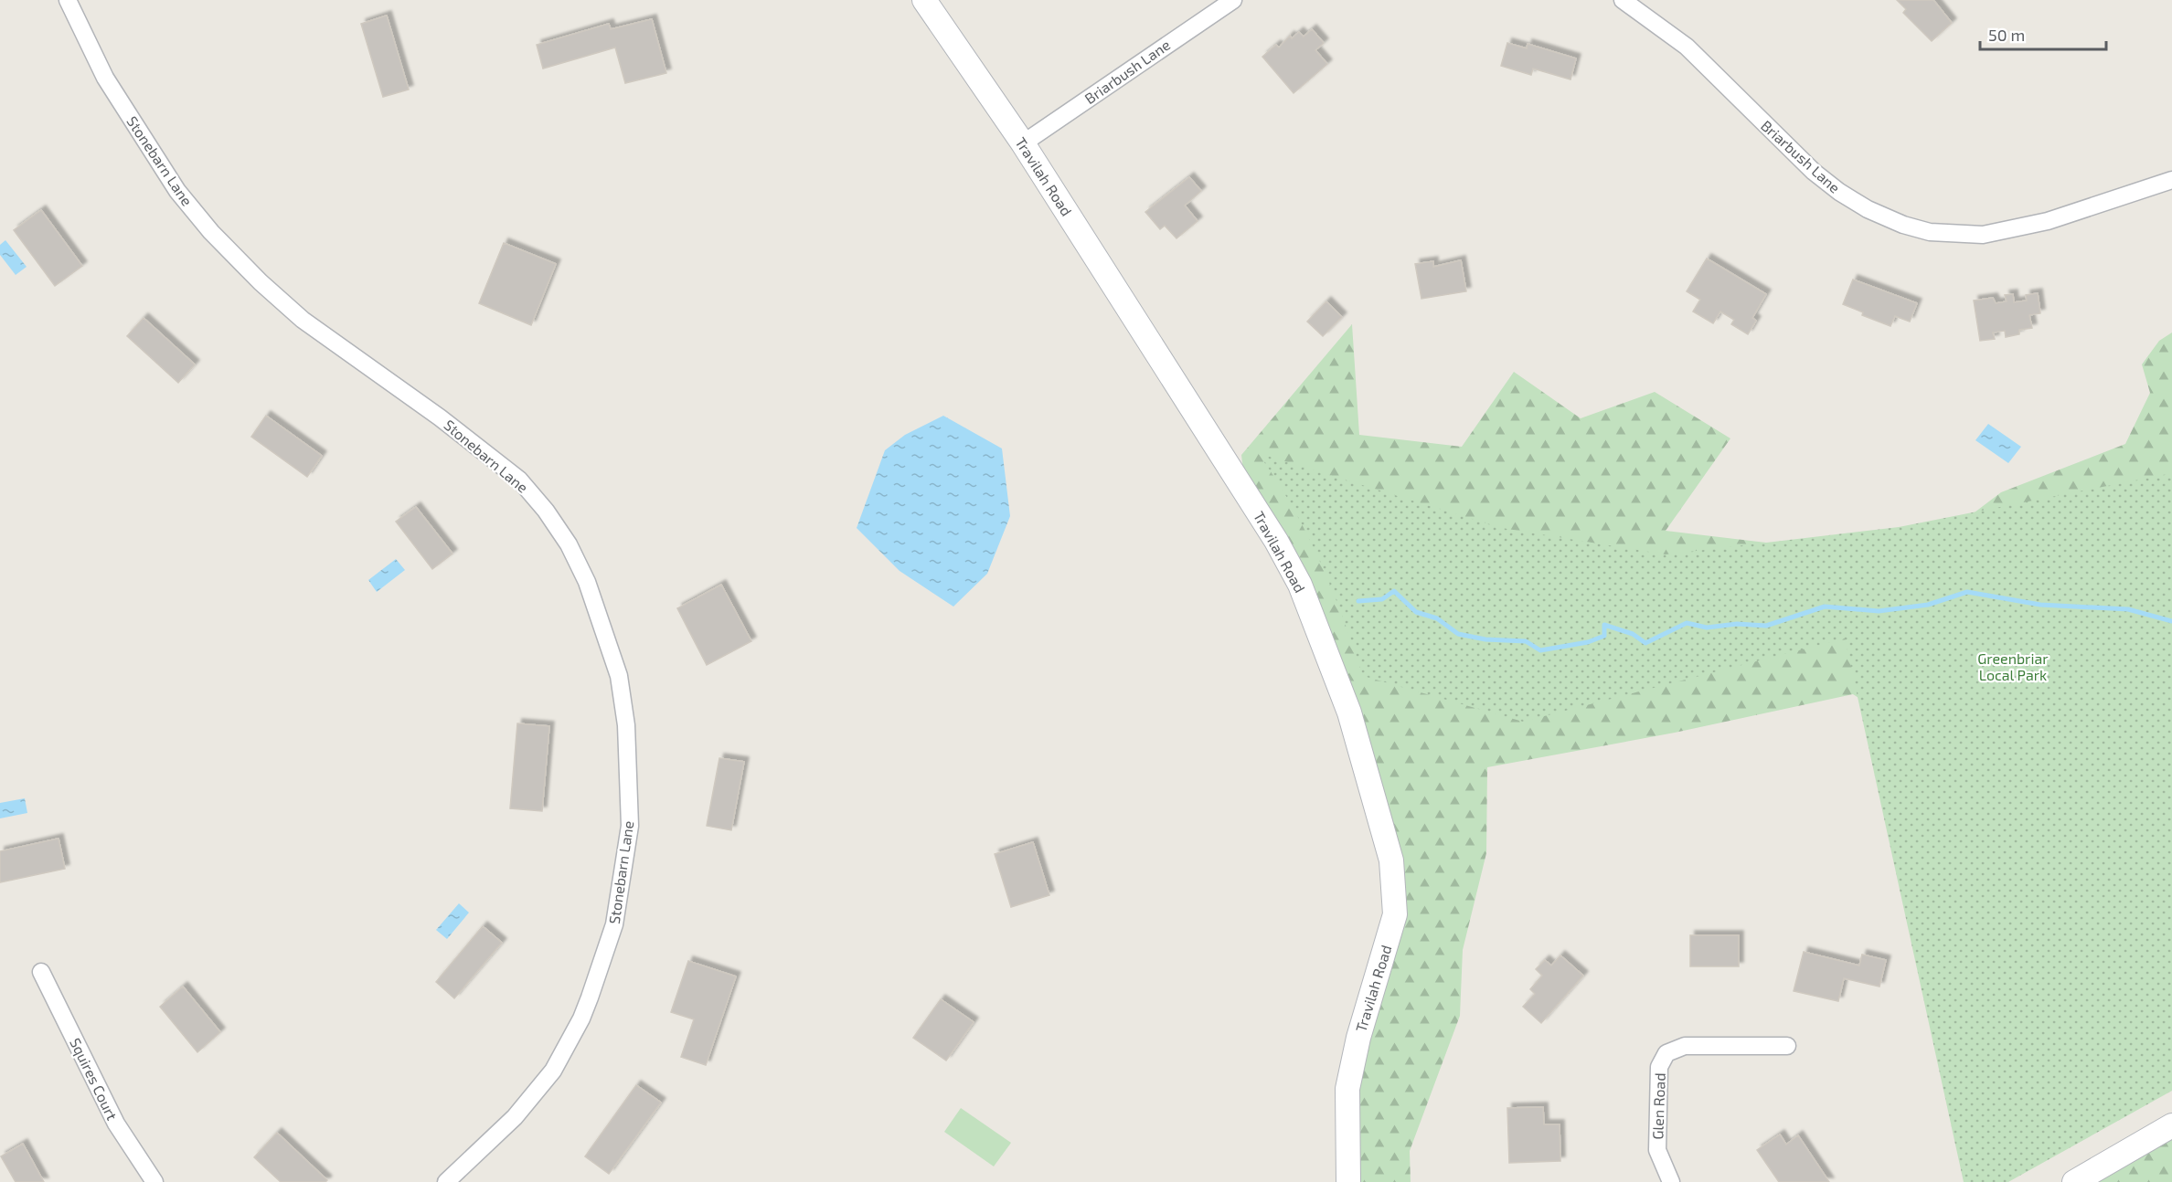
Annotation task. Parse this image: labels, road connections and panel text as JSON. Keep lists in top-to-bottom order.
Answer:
{
  "streets": {
    "main road": ["Travilah Road"],
    "street": [
      "Briarbush Lane",
      "Stonebarn Lane",
      "Squires Court",
      "Glen Road"
    ]
  },
  "crossings": [
    ["Briarbush Lane", "Travilah Road"]
  ],
  "parks": ["Greenbriar Local Park"],
  "scale_bar": "50 m"
}
